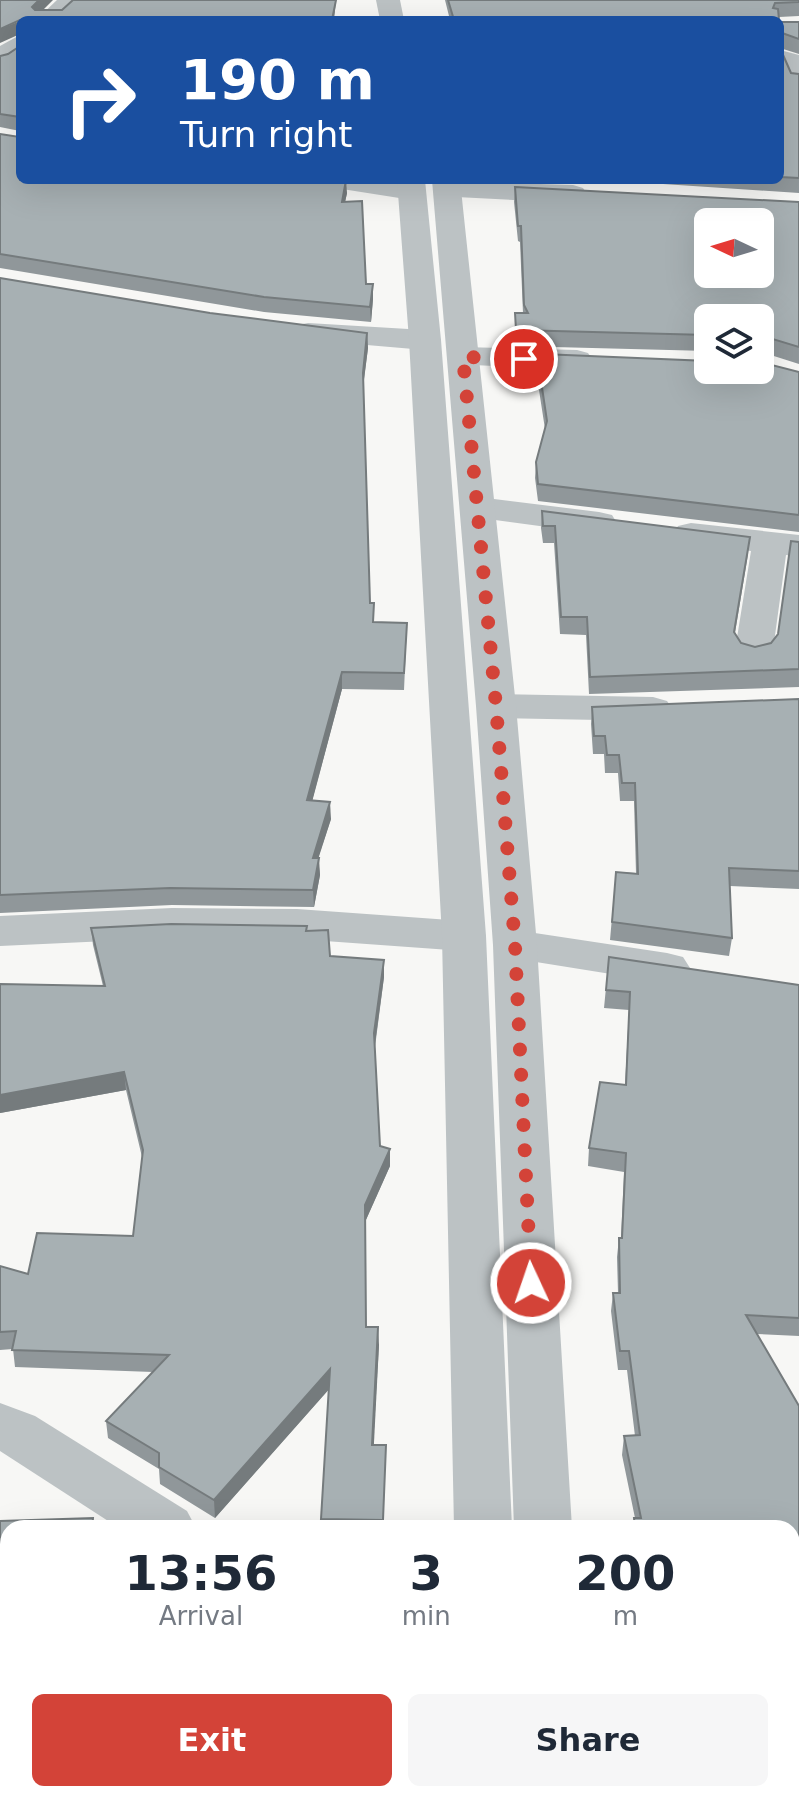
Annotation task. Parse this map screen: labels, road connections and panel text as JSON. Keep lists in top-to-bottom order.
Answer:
{
  "north": "left",
  "page": {
    "turn": ["190 m", "Turn right"],
    "eta": [
      "13:56",
      "Arrival",
      "3",
      "min",
      "200",
      "m"
    ],
    "buttons": ["Exit", "Share"]
  }
}
